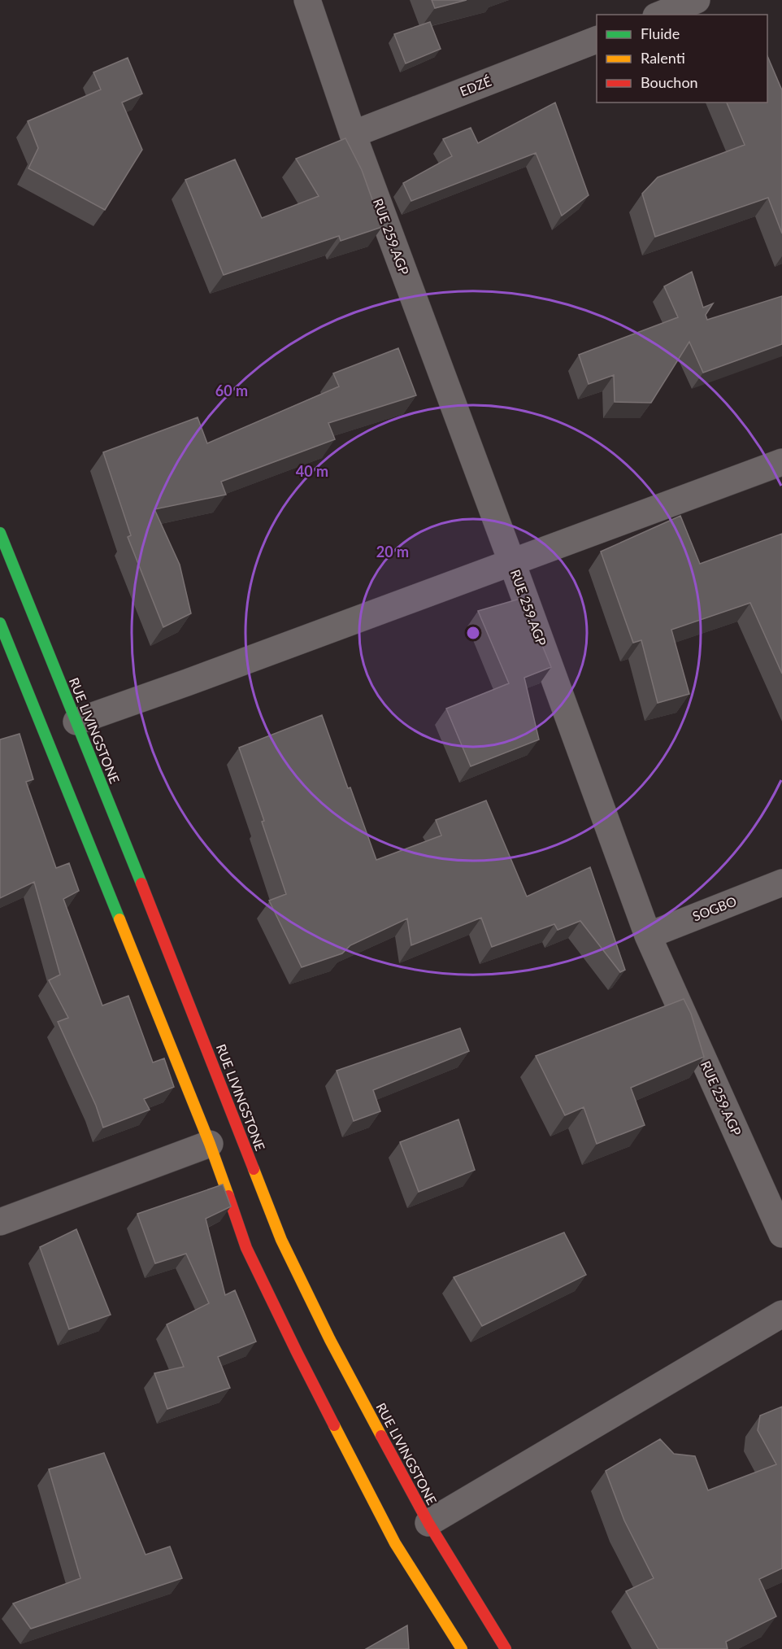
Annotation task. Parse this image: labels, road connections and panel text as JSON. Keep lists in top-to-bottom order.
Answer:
{
  "streets": {
    "street": [
      "EDZÉ",
      "RUE 259.AGP",
      "RUE LIVINGSTONE",
      "SOGBO"
    ]
  },
  "crossings": [
    ["EDZÉ", "RUE 259.AGP"],
    ["RUE 259.AGP", "SOGBO"]
  ],
  "legend": ["Fluide", "Ralenti", "Bouchon"],
  "rings": ["60 m", "40 m", "20 m"]
}
